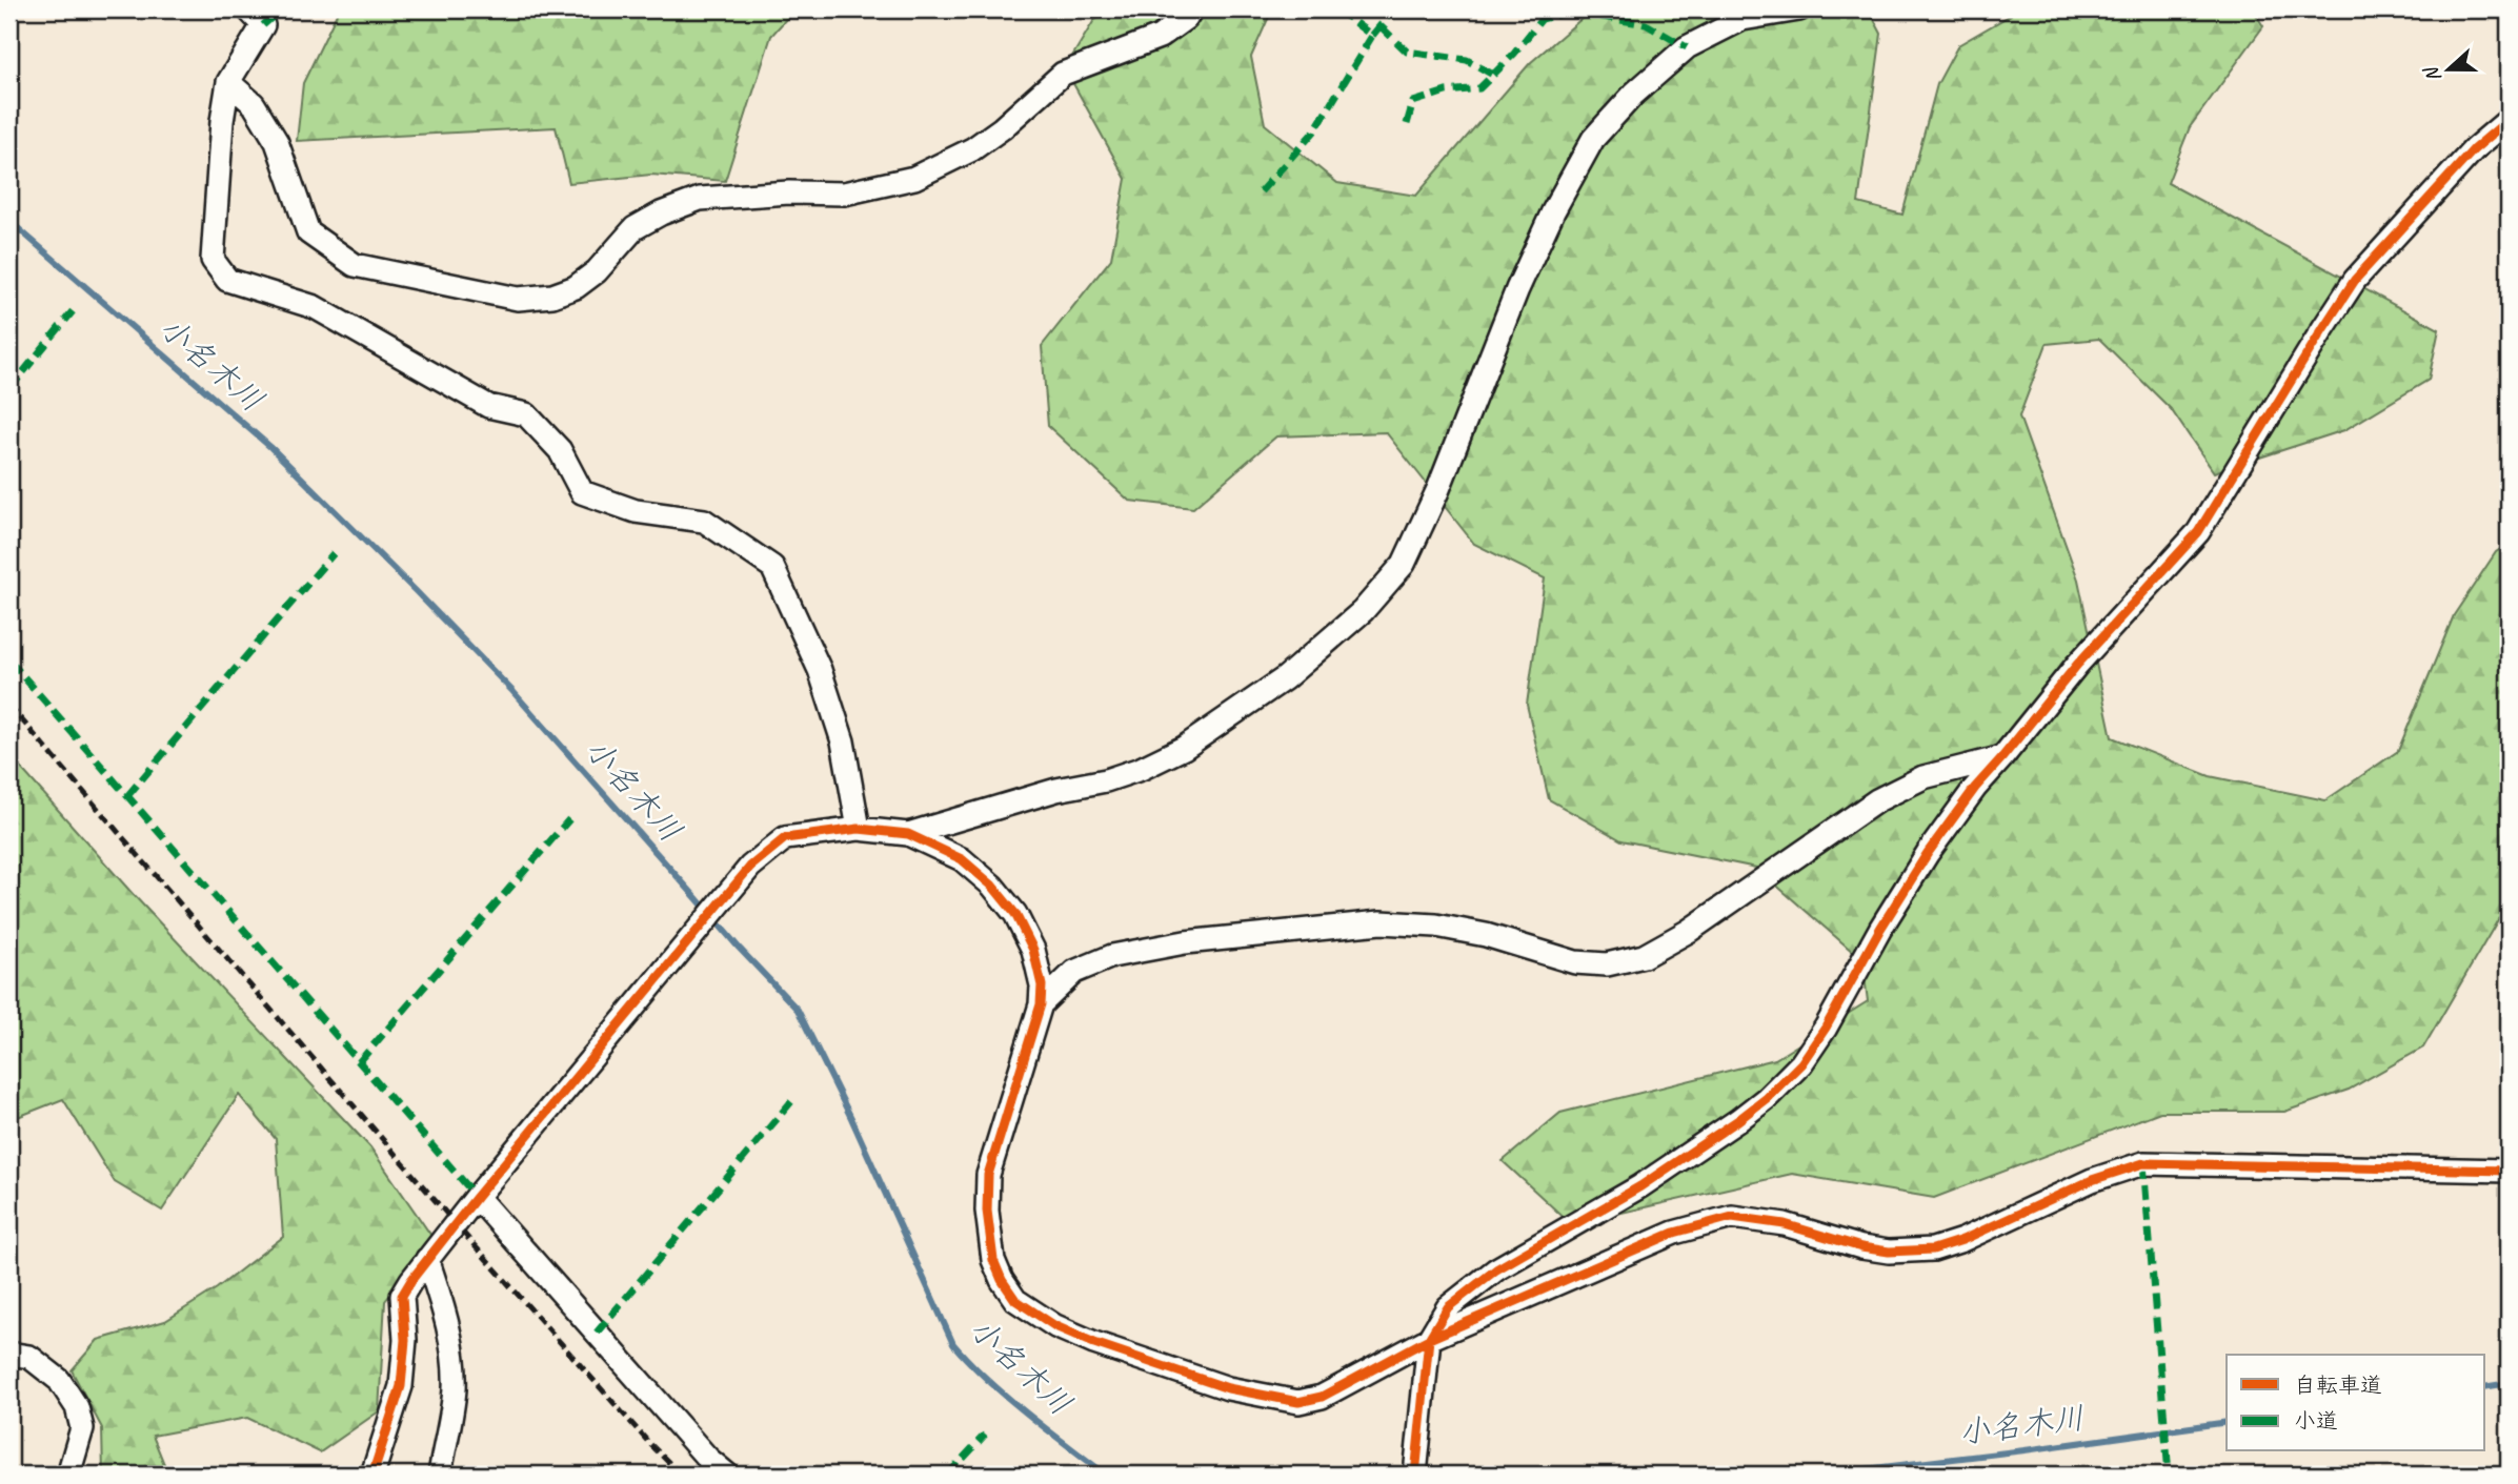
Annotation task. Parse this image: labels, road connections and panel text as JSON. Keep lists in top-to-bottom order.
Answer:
{
  "water": ["小名木川"],
  "legend": ["自転車道", "小道"],
  "north": "left"
}
